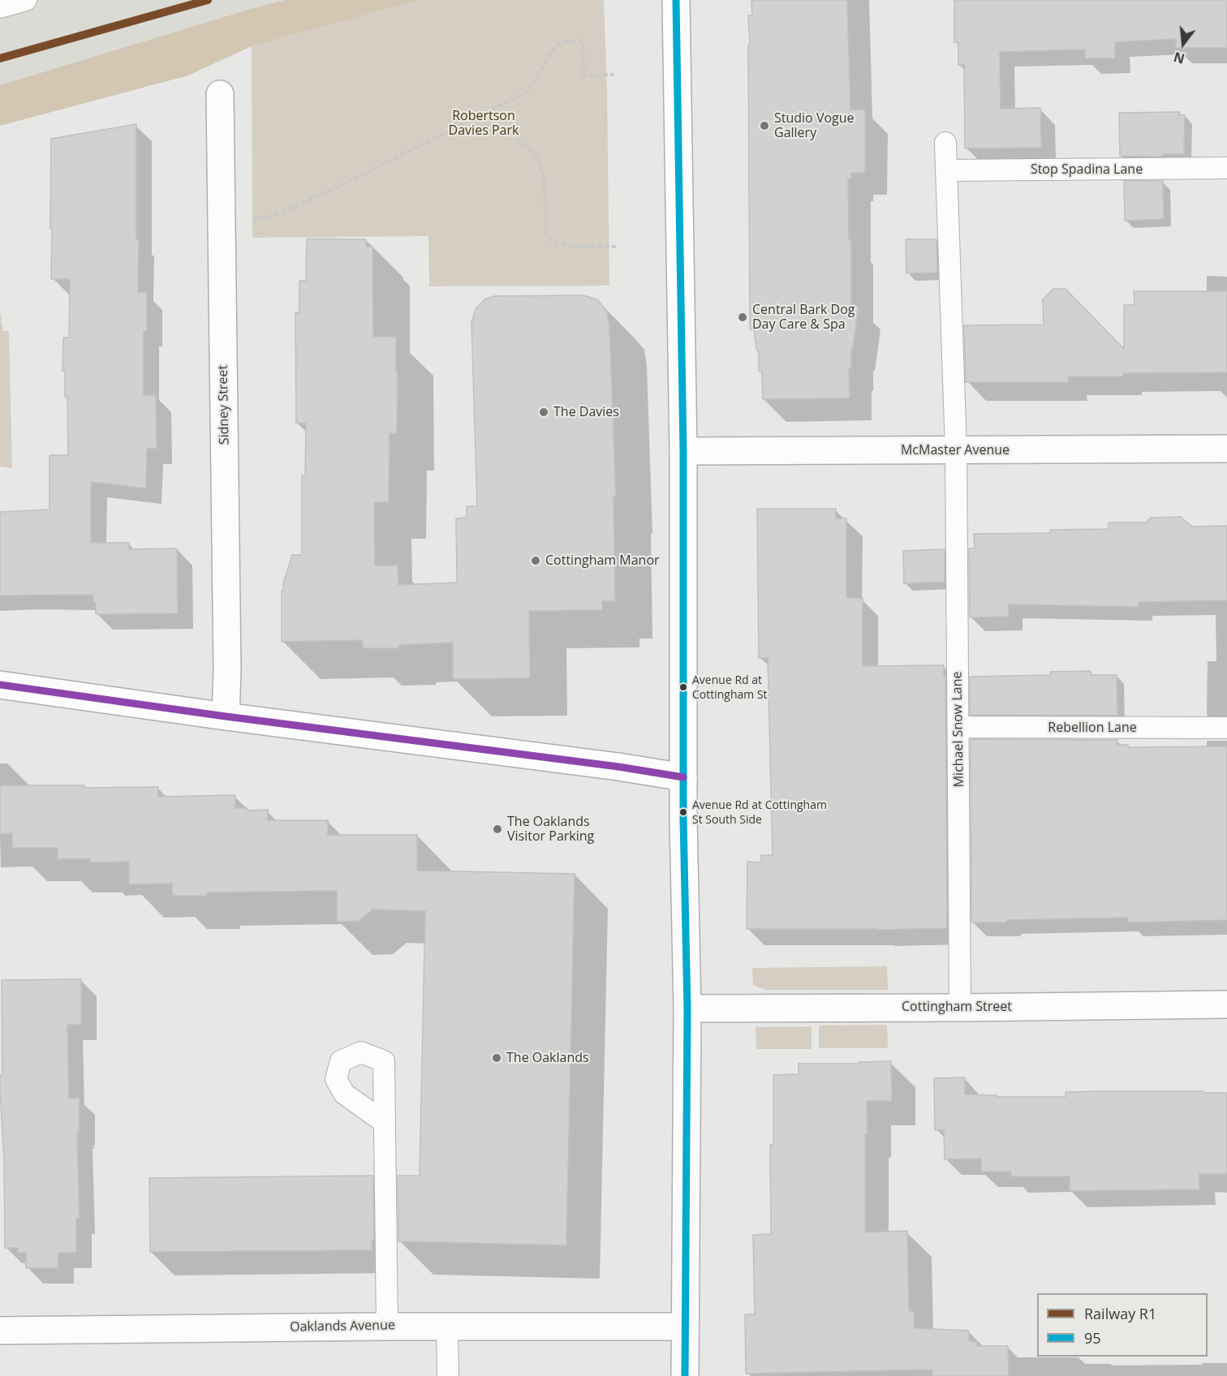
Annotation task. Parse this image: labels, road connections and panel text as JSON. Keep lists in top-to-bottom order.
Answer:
{
  "streets": {
    "street": [
      "Sidney Street",
      "McMaster Avenue",
      "Cottingham Street",
      "Oaklands Avenue"
    ],
    "lane": ["Stop Spadina Lane", "Rebellion Lane", "Michael Snow Lane"]
  },
  "crossings": [
    ["Stop Spadina Lane", "Michael Snow Lane"],
    ["McMaster Avenue", "Michael Snow Lane"],
    ["Rebellion Lane", "Michael Snow Lane"],
    ["Michael Snow Lane", "Cottingham Street"]
  ],
  "parks": ["Robertson Davies Park"],
  "places": [
    "Studio Vogue Gallery",
    "Central Bark Dog Day Care & Spa",
    "The Davies",
    "Cottingham Manor",
    "Avenue Rd at Cottingham St",
    "Avenue Rd at Cottingham St South Side",
    "The Oaklands Visitor Parking",
    "The Oaklands"
  ],
  "lines": ["rail line R1", "transit line 95"],
  "legend": ["Railway R1", "95"],
  "north": "bottom"
}
